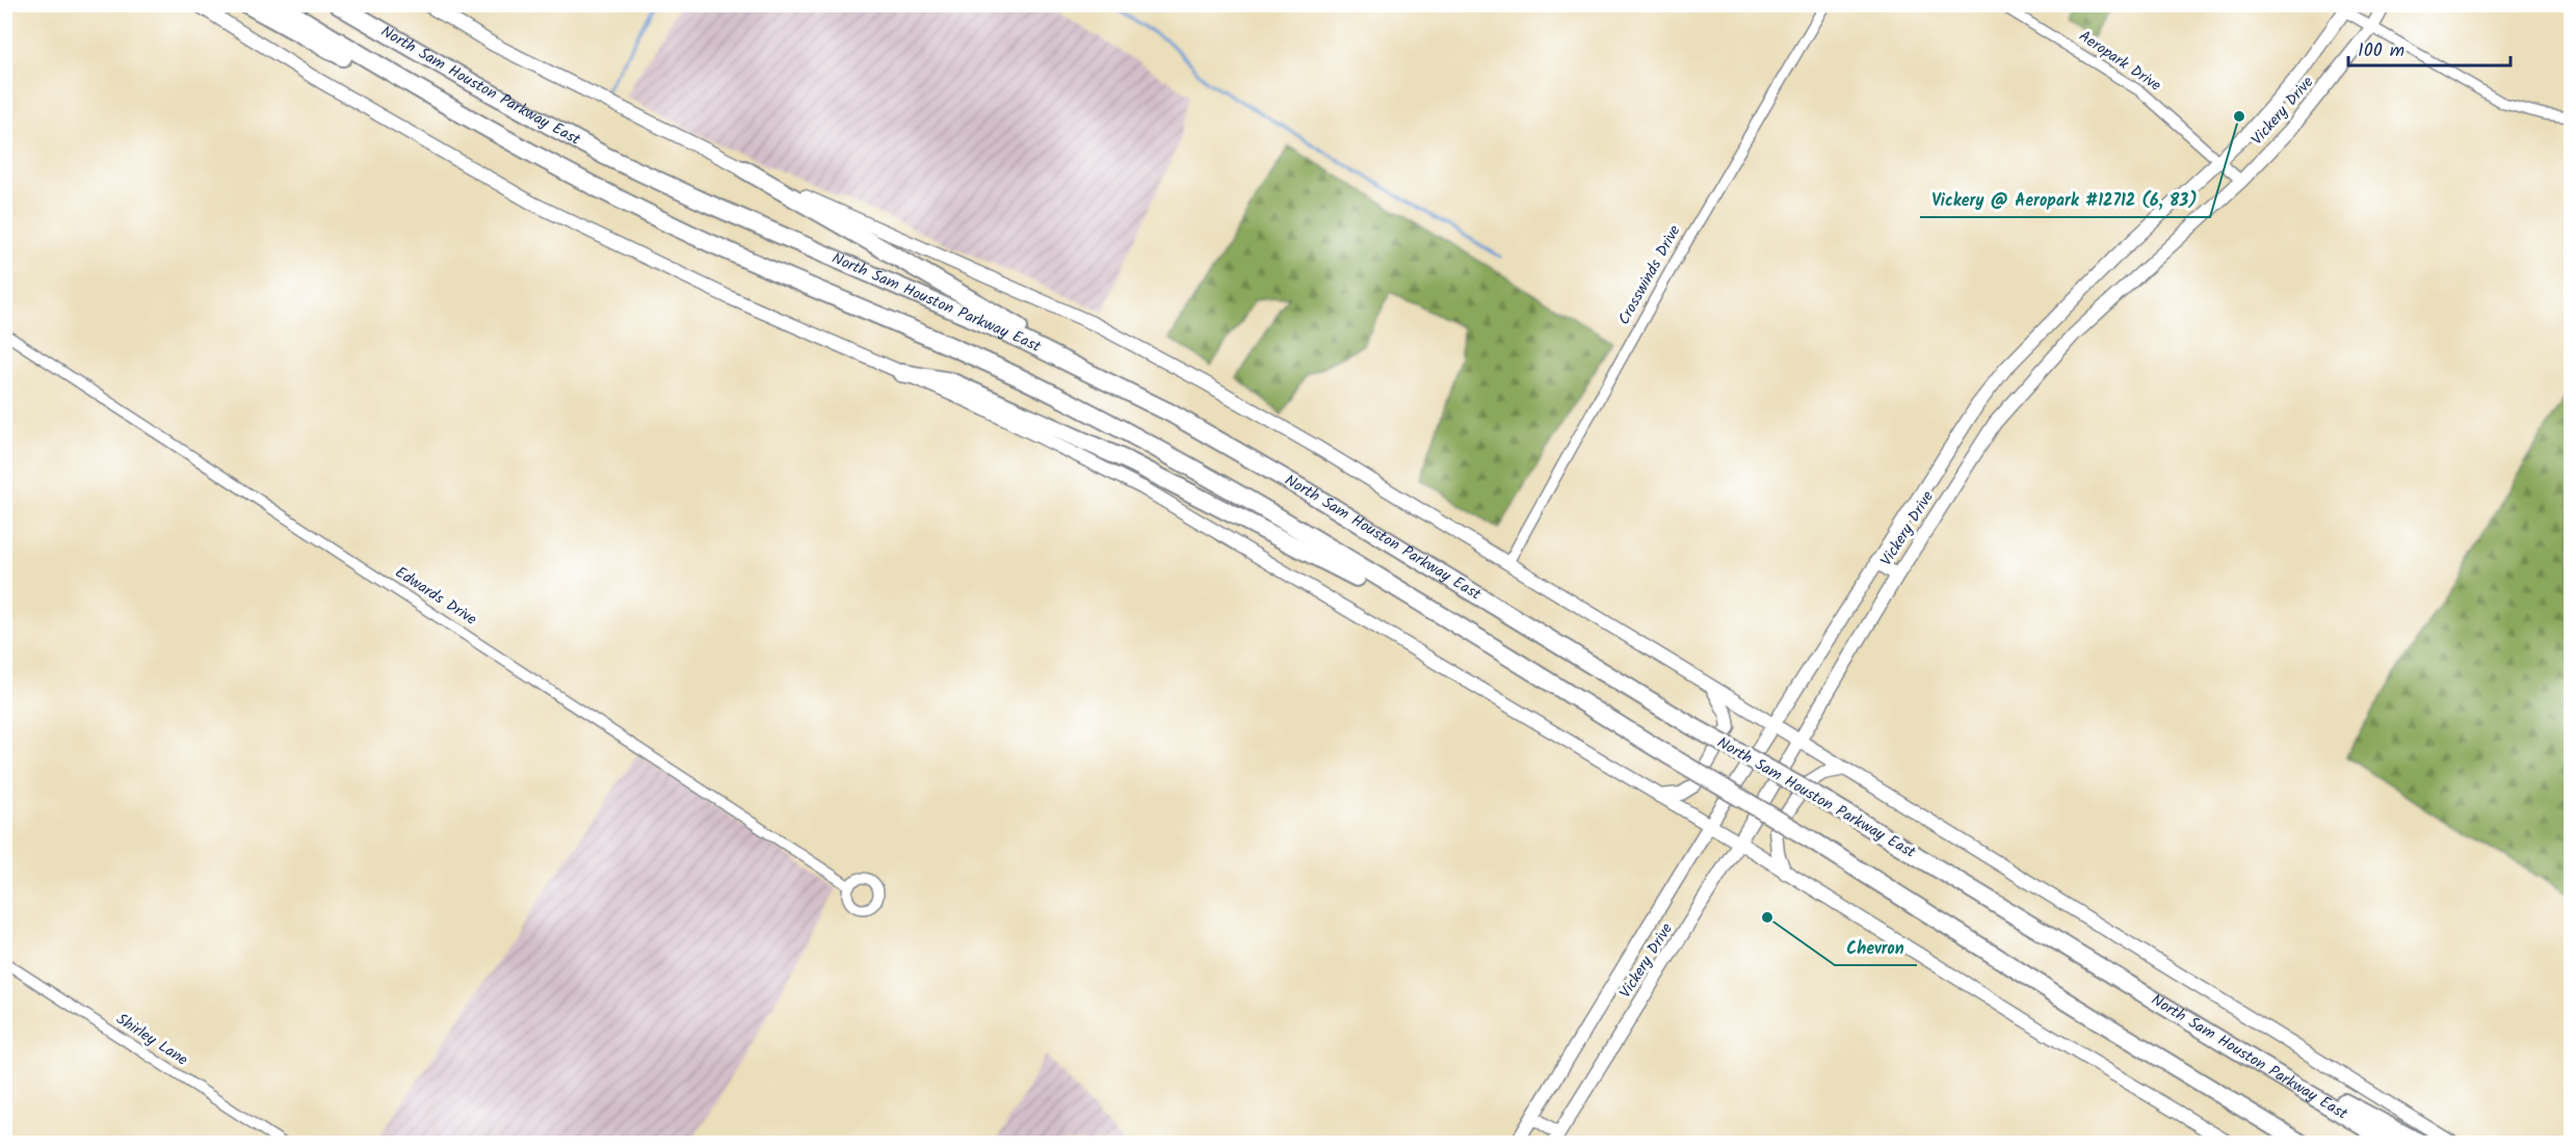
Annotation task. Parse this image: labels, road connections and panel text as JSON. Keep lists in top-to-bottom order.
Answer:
{
  "streets": {
    "highway": ["North Sam Houston Parkway East"],
    "main road": ["Vickery Drive"],
    "street": [
      "Aeropark Drive",
      "Crosswinds Drive",
      "Edwards Drive",
      "Shirley Lane"
    ]
  },
  "crossings": [
    ["Aeropark Drive", "Vickery Drive"],
    ["North Sam Houston Parkway East", "Vickery Drive"],
    ["North Sam Houston Parkway East", "Crosswinds Drive"]
  ],
  "places": ["Vickery @ Aeropark #12712 (6, 83)", "Chevron"],
  "scale_bar": "100 m"
}
